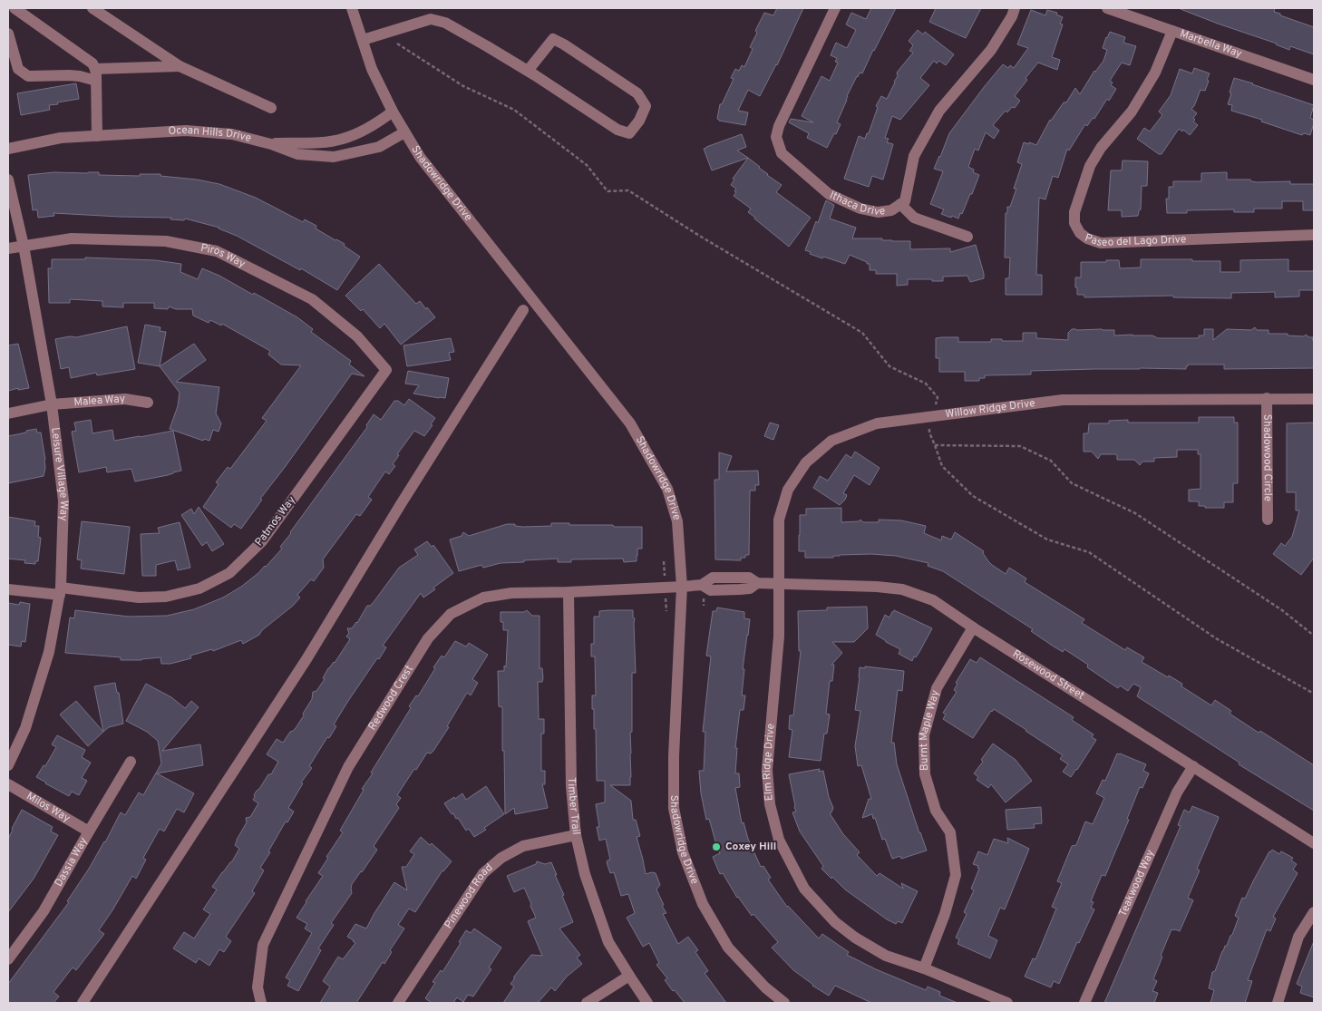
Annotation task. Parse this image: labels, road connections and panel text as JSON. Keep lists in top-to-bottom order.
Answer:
{
  "streets": {
    "street": [
      "Marbella Way",
      "Ocean Hills Drive",
      "Shadowridge Drive",
      "Ithaca Drive",
      "Paseo del Lago Drive",
      "Piros Way",
      "Malea Way",
      "Willow Ridge Drive",
      "Shadowood Circle",
      "Leisure Village Way",
      "Patmos Way",
      "Rosewood Street",
      "Redwood Crest",
      "Burnt Maple Way",
      "Elm Ridge Drive",
      "Timber Trail",
      "Milos Way",
      "Dassia Way",
      "Teakwood Way",
      "Pinewood Road"
    ]
  },
  "crossings": [
    ["Marbella Way", "Paseo del Lago Drive"],
    ["Ocean Hills Drive", "Shadowridge Drive"],
    ["Shadowridge Drive", "Rosewood Street"],
    ["Shadowridge Drive", "Redwood Crest"],
    ["Piros Way", "Leisure Village Way"],
    ["Piros Way", "Patmos Way"],
    ["Malea Way", "Leisure Village Way"],
    ["Willow Ridge Drive", "Shadowood Circle"],
    ["Willow Ridge Drive", "Rosewood Street"],
    ["Willow Ridge Drive", "Elm Ridge Drive"],
    ["Leisure Village Way", "Patmos Way"],
    ["Rosewood Street", "Redwood Crest"],
    ["Rosewood Street", "Burnt Maple Way"],
    ["Rosewood Street", "Elm Ridge Drive"],
    ["Rosewood Street", "Teakwood Way"],
    ["Redwood Crest", "Timber Trail"],
    ["Burnt Maple Way", "Elm Ridge Drive"],
    ["Timber Trail", "Pinewood Road"],
    ["Milos Way", "Dassia Way"]
  ],
  "places": ["Coxey Hill"]
}
